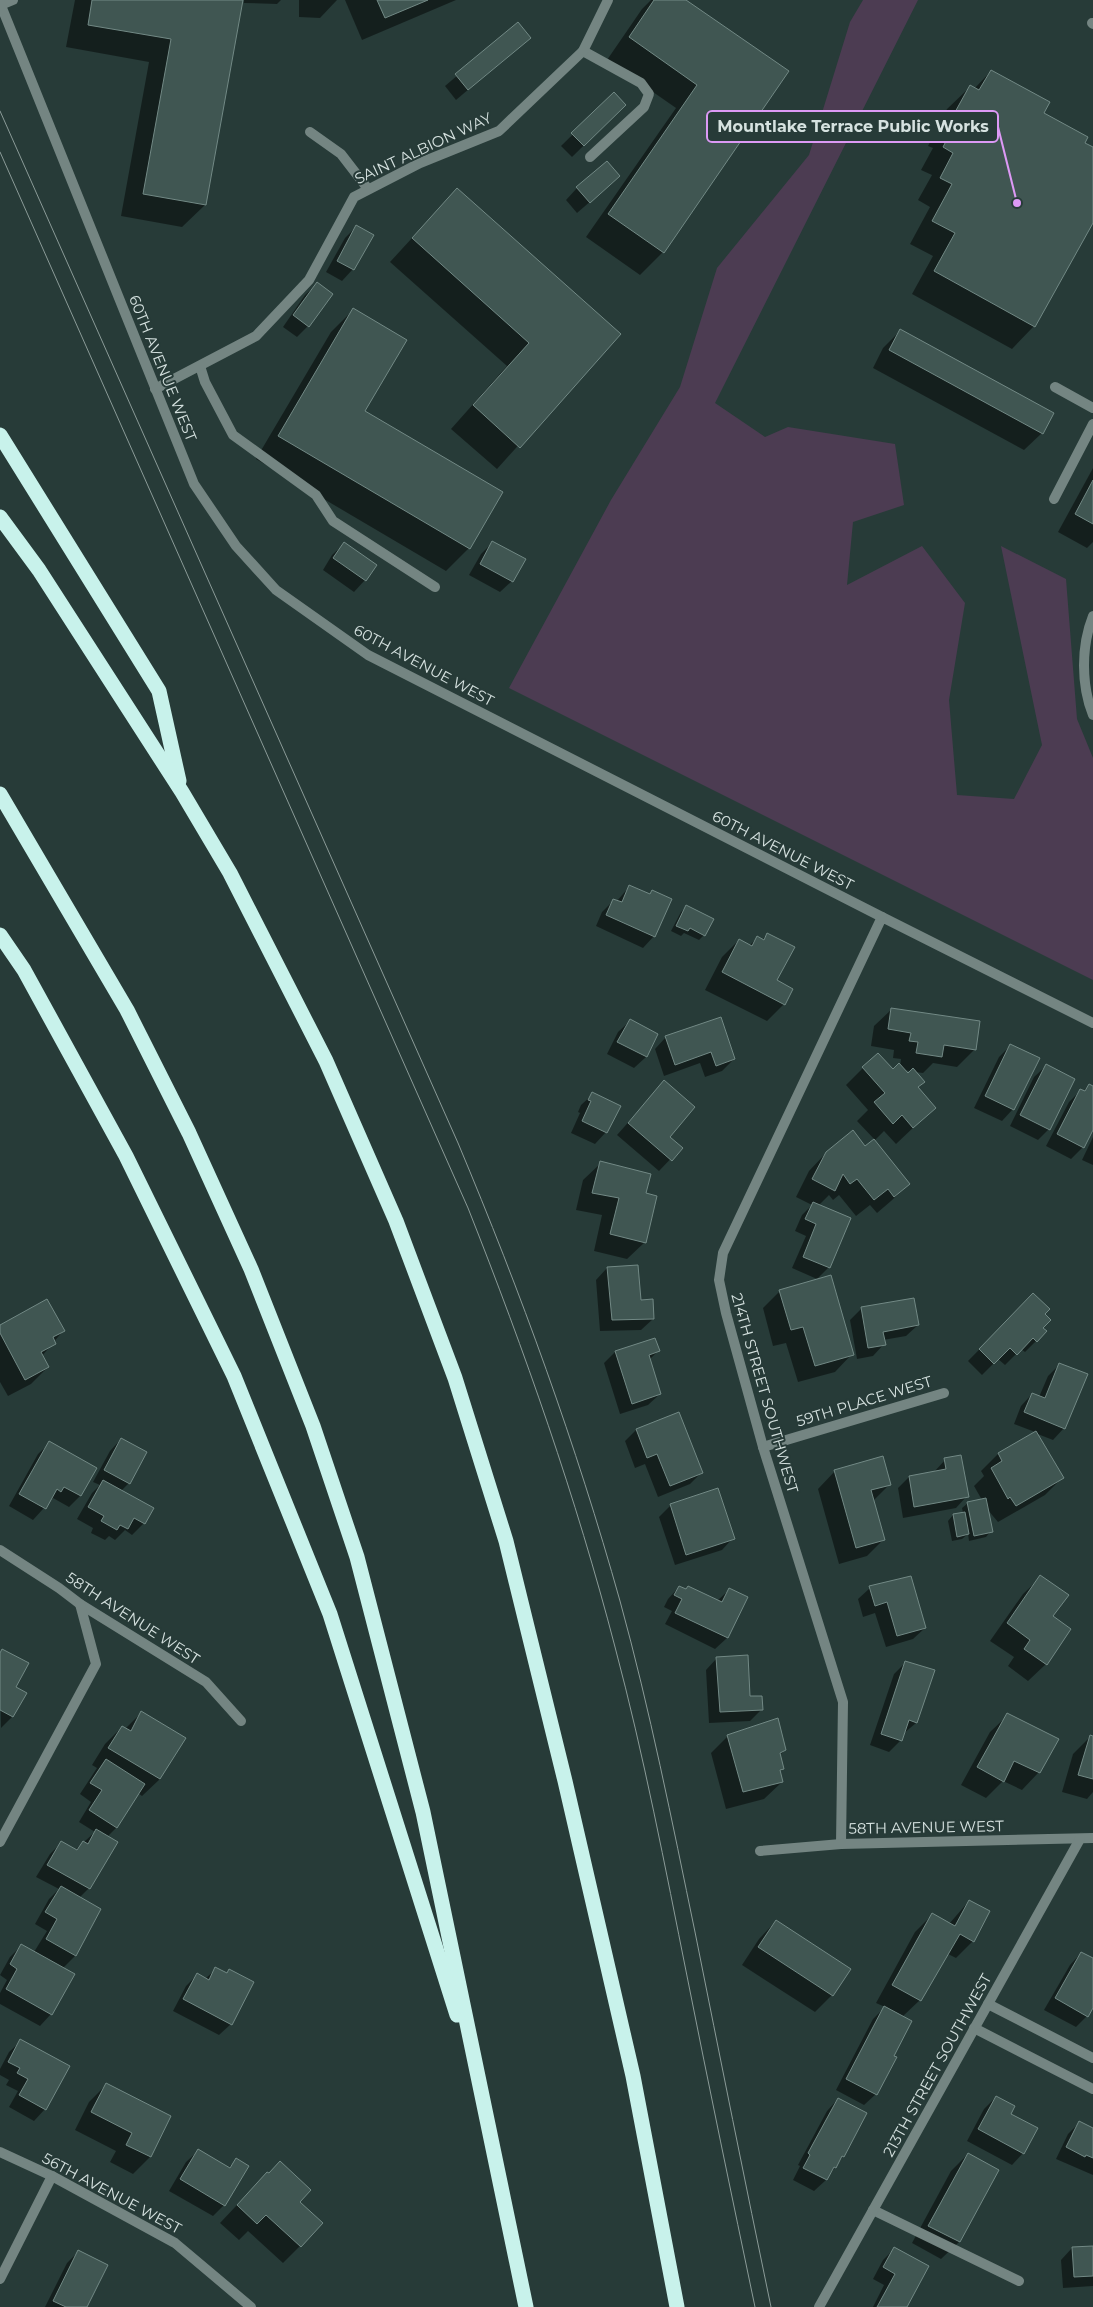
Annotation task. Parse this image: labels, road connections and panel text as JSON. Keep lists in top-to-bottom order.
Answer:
{
  "streets": {
    "street": [
      "SAINT ALBION WAY",
      "60TH AVENUE WEST",
      "214TH STREET SOUTHWEST",
      "59TH PLACE WEST",
      "58TH AVENUE WEST",
      "213TH STREET SOUTHWEST",
      "56TH AVENUE WEST"
    ]
  },
  "crossings": [
    ["SAINT ALBION WAY", "60TH AVENUE WEST"],
    ["60TH AVENUE WEST", "214TH STREET SOUTHWEST"],
    ["214TH STREET SOUTHWEST", "59TH PLACE WEST"],
    ["214TH STREET SOUTHWEST", "58TH AVENUE WEST"],
    ["58TH AVENUE WEST", "213TH STREET SOUTHWEST"]
  ],
  "places": ["Mountlake Terrace Public Works"]
}
